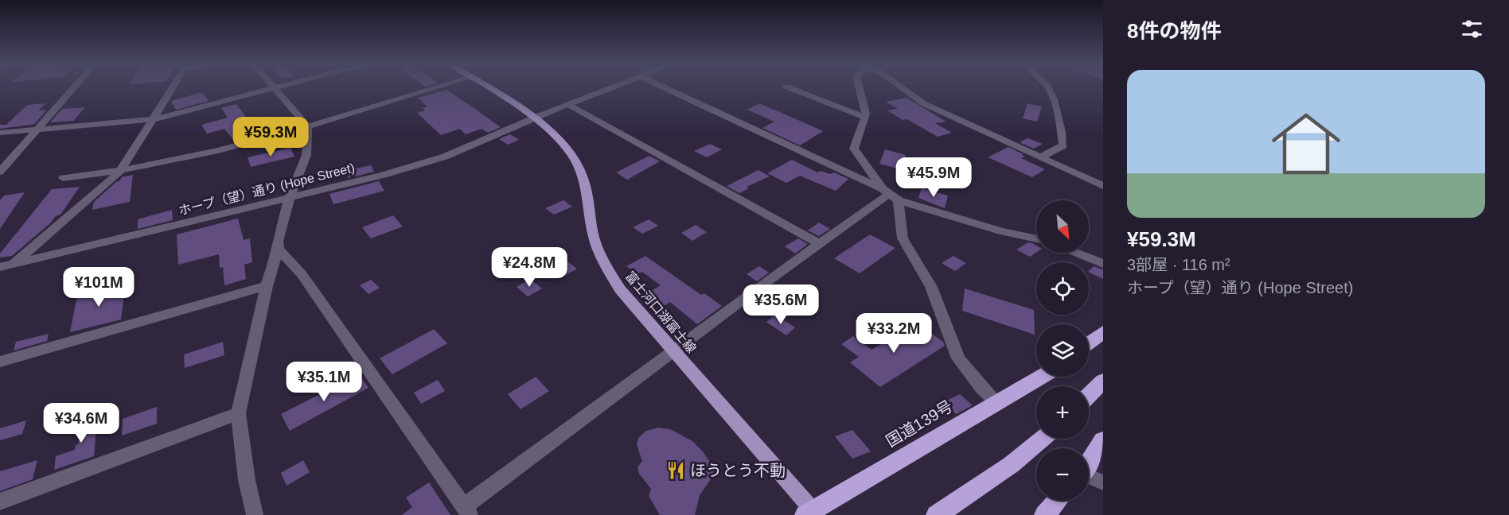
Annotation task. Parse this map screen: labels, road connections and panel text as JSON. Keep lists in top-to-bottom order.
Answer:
{
  "streets": {
    "highway": ["国道139号"],
    "main road": ["富士河口湖富士線"],
    "street": ["ホープ（望）通り (Hope Street)"]
  },
  "crossings": [
    ["ホープ（望）通り (Hope Street)", "富士河口湖富士線"],
    ["富士河口湖富士線", "国道139号"]
  ],
  "places": {
    "restaurant": ["ほうとう不動"]
  },
  "north": "bottom right",
  "page": {
    "heading": "8件の物件",
    "list": [
      {
        "name": "¥59.3M",
        "note": "3部屋 · 116 m² · ホープ（望）通り (Hope Street)"
      }
    ],
    "price": [
      "¥59.3M",
      "¥45.9M",
      "¥24.8M",
      "¥101M",
      "¥35.6M",
      "¥33.2M",
      "¥35.1M",
      "¥34.6M"
    ],
    "map_buttons": ["+", "−"]
  }
}
